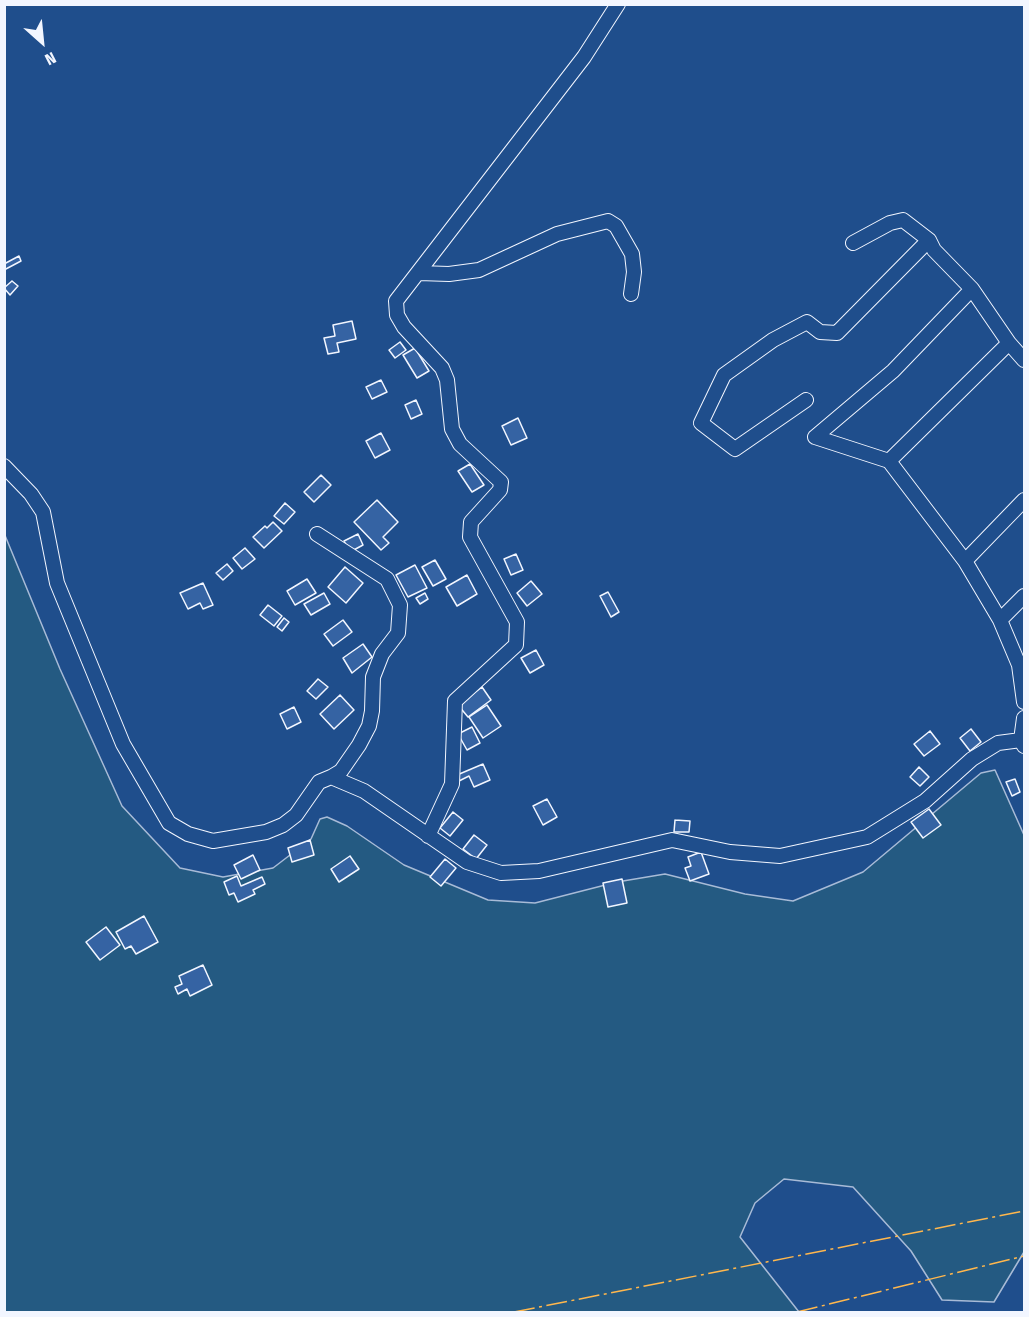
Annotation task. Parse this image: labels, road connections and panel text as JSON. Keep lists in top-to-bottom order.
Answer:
{
  "north": "bottom right"
}
